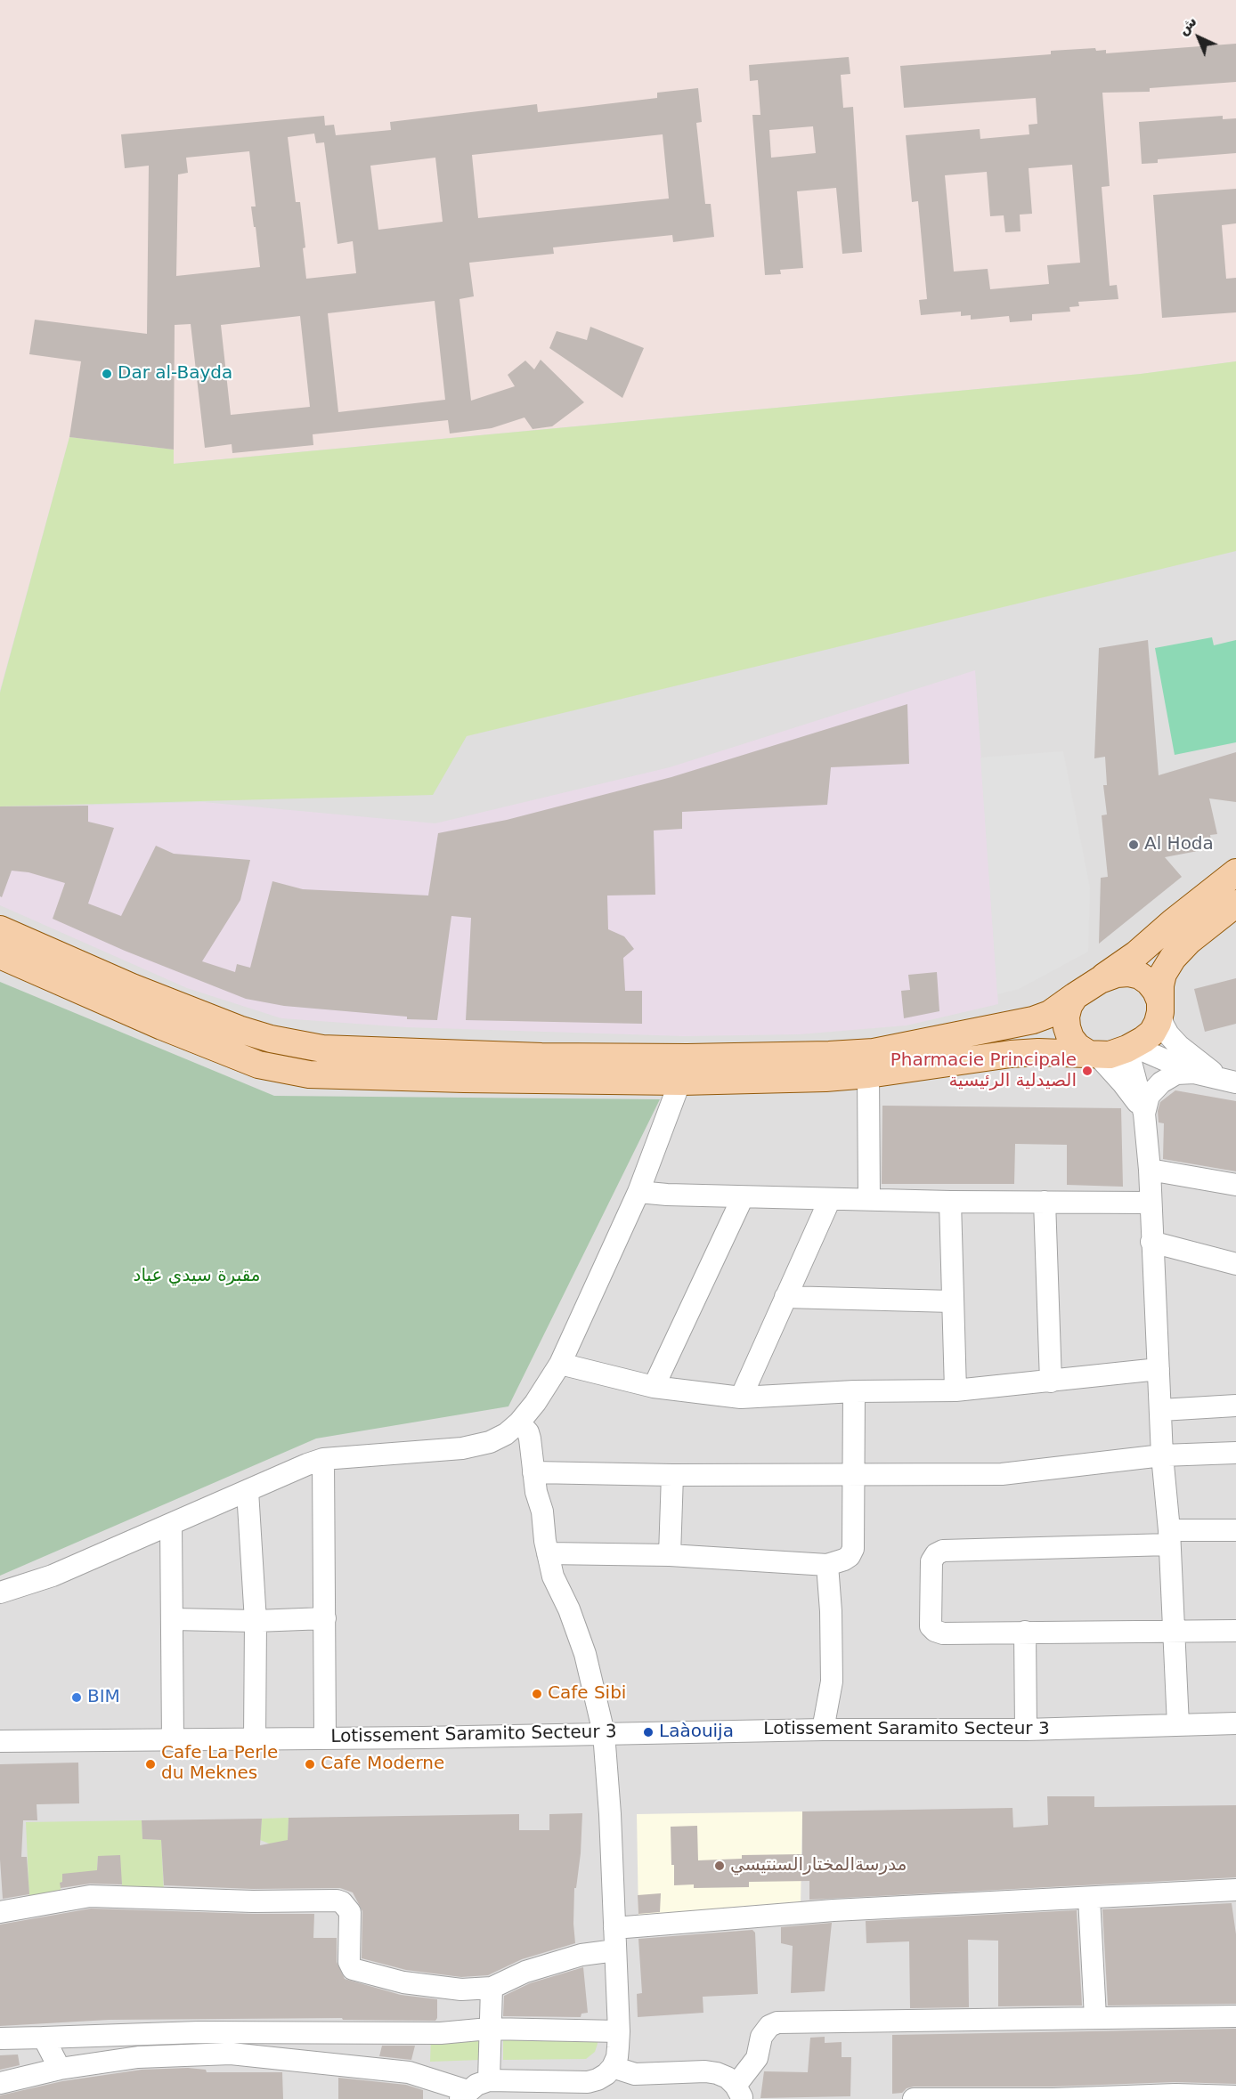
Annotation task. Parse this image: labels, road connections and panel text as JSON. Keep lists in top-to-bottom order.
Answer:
{
  "streets": {
    "street": ["Lotissement Saramito Secteur 3"]
  },
  "parks": ["مقبرة سيدي عياد"],
  "places": [
    "Dar al-Bayda",
    "Al Hoda",
    "Pharmacie Principale الصيدلية الرئيسية",
    "Cafe Sibi",
    "BIM",
    "Laàouija",
    "Cafe La Perle du Meknes",
    "Cafe Moderne",
    "مدرسةالمختارالسنتيسي"
  ],
  "north": "top left"
}
